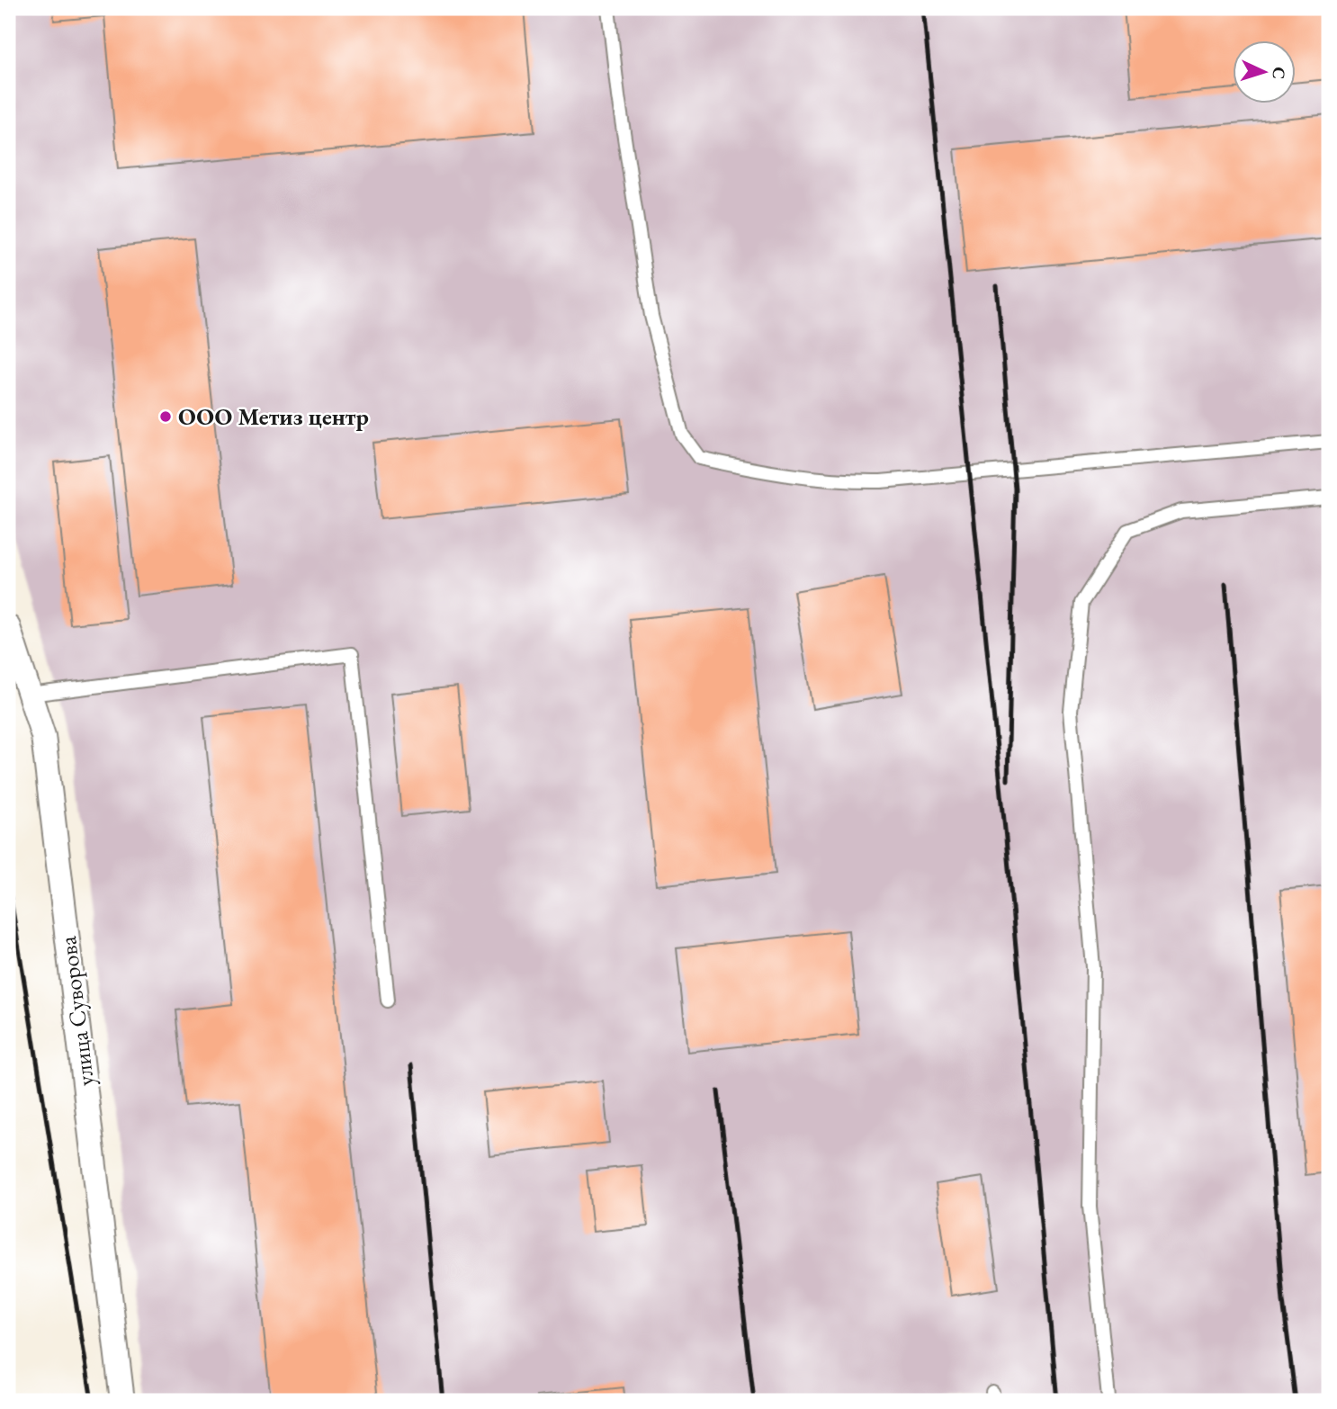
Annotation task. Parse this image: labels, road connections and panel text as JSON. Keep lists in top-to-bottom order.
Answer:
{
  "streets": {
    "street": ["улица Суворова"]
  },
  "places": ["ООО Метиз центр"],
  "north": "right"
}
